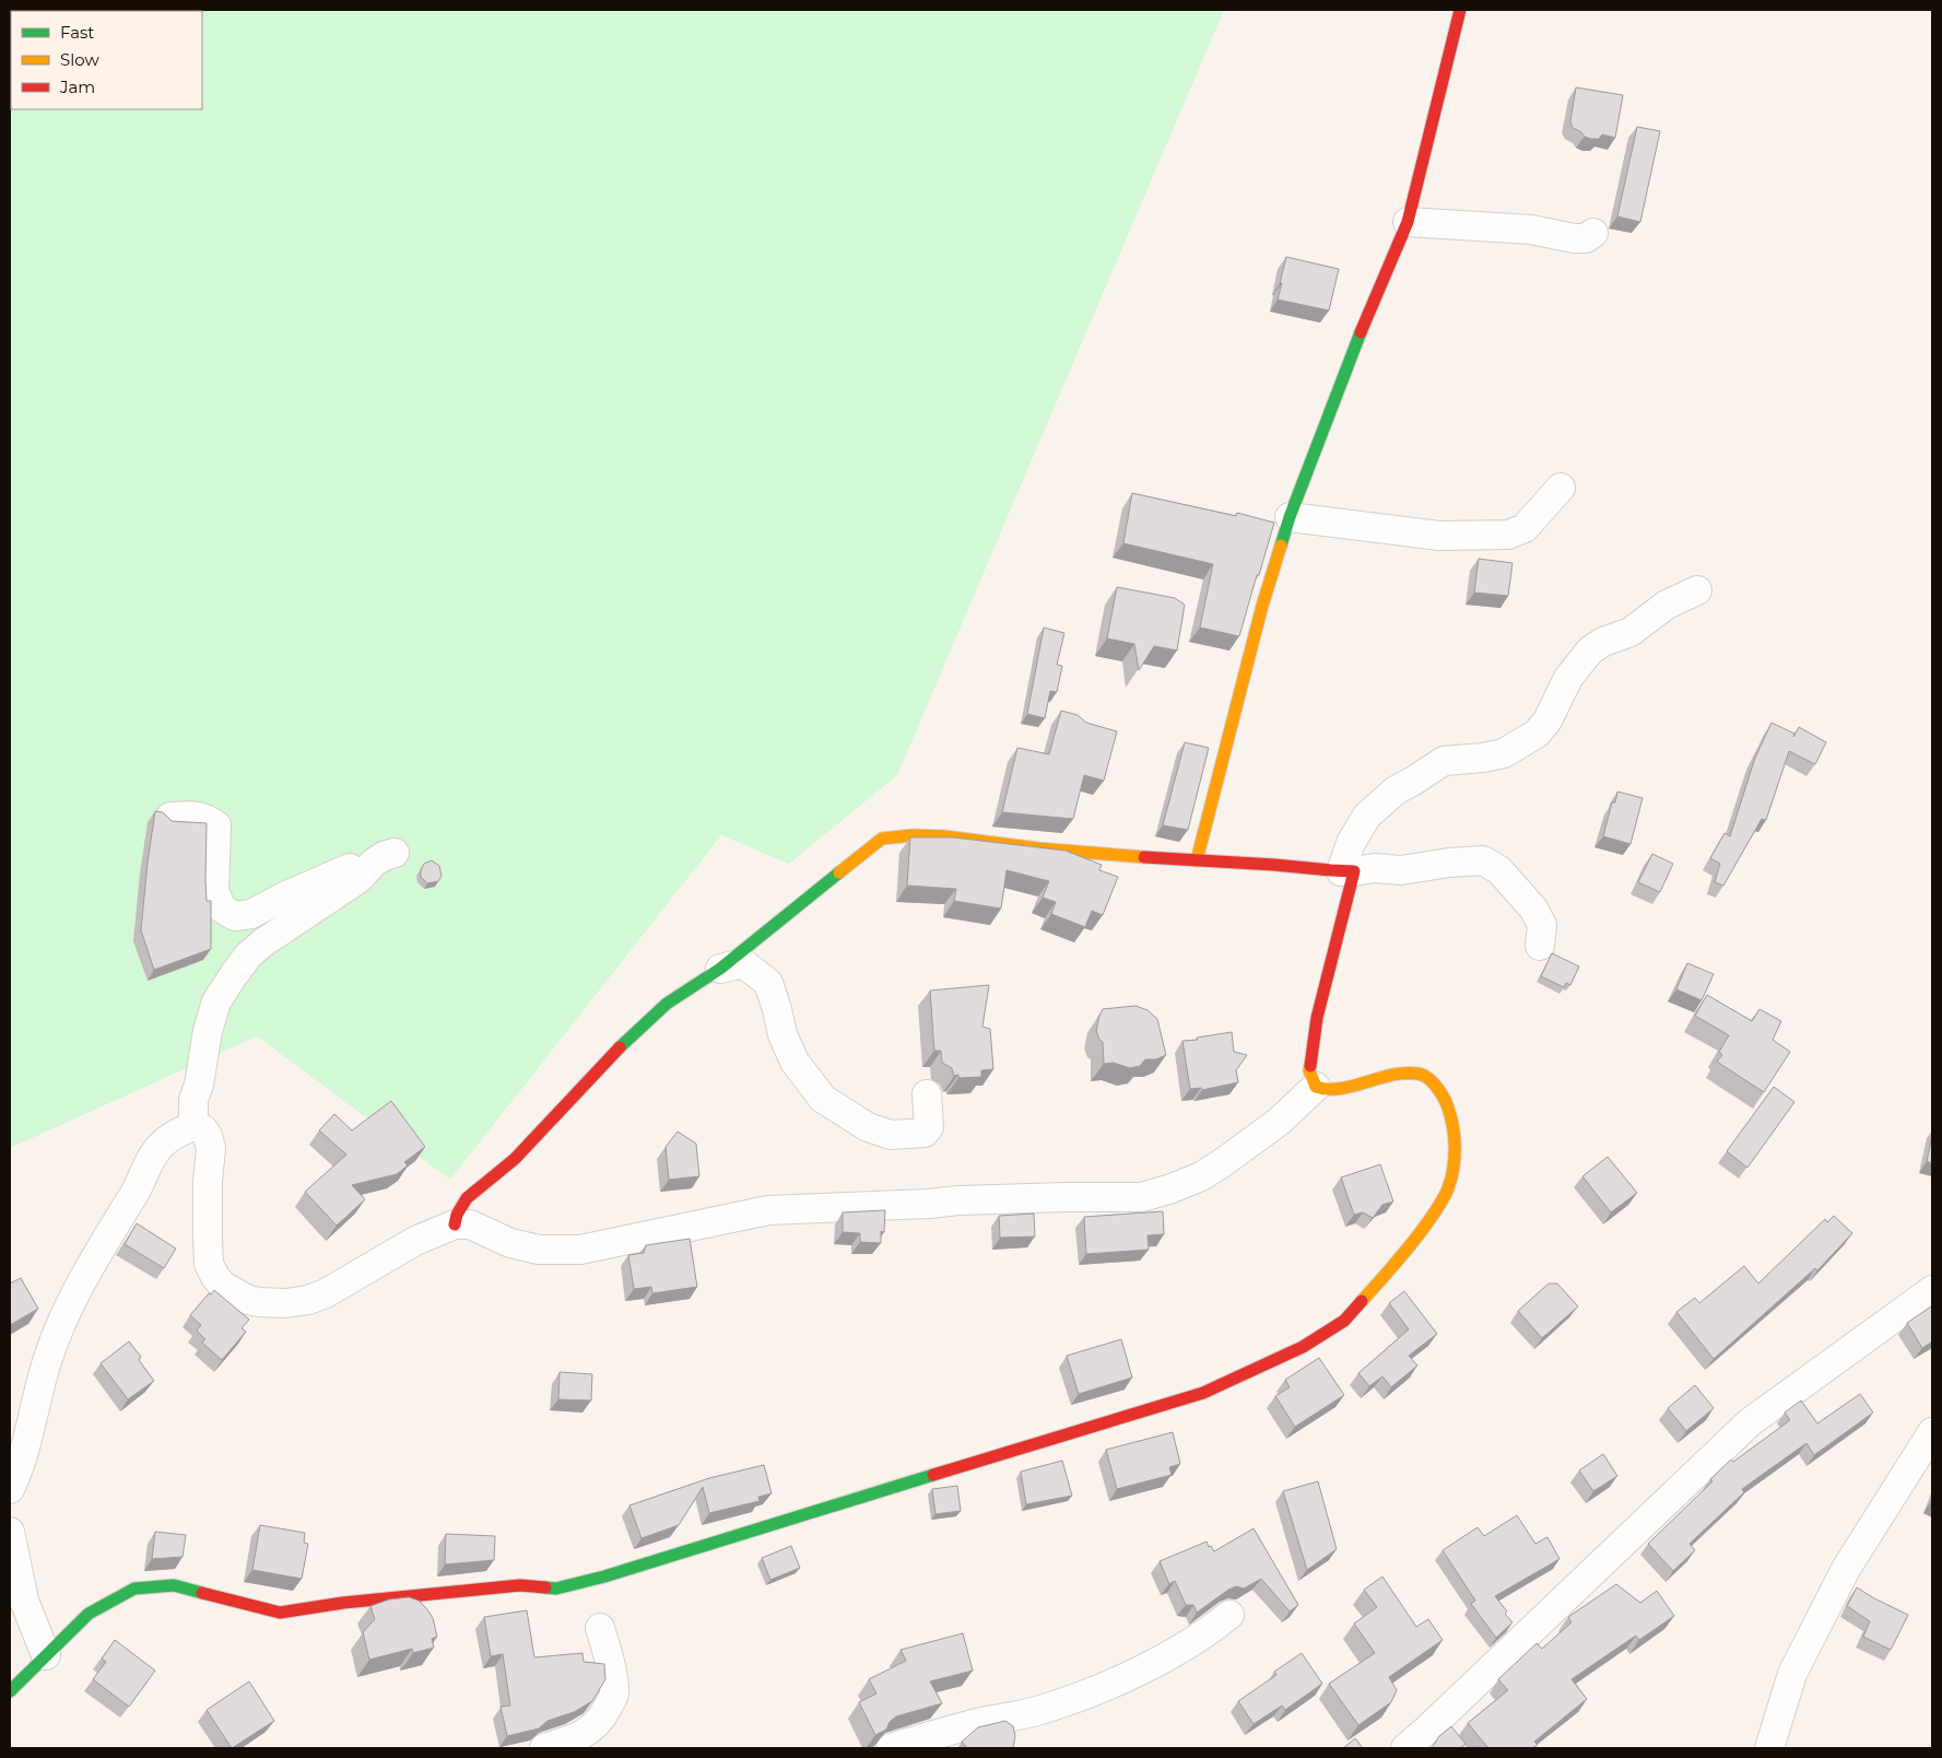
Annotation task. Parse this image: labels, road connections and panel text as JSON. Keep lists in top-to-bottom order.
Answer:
{
  "legend": ["Fast", "Slow", "Jam"]
}
